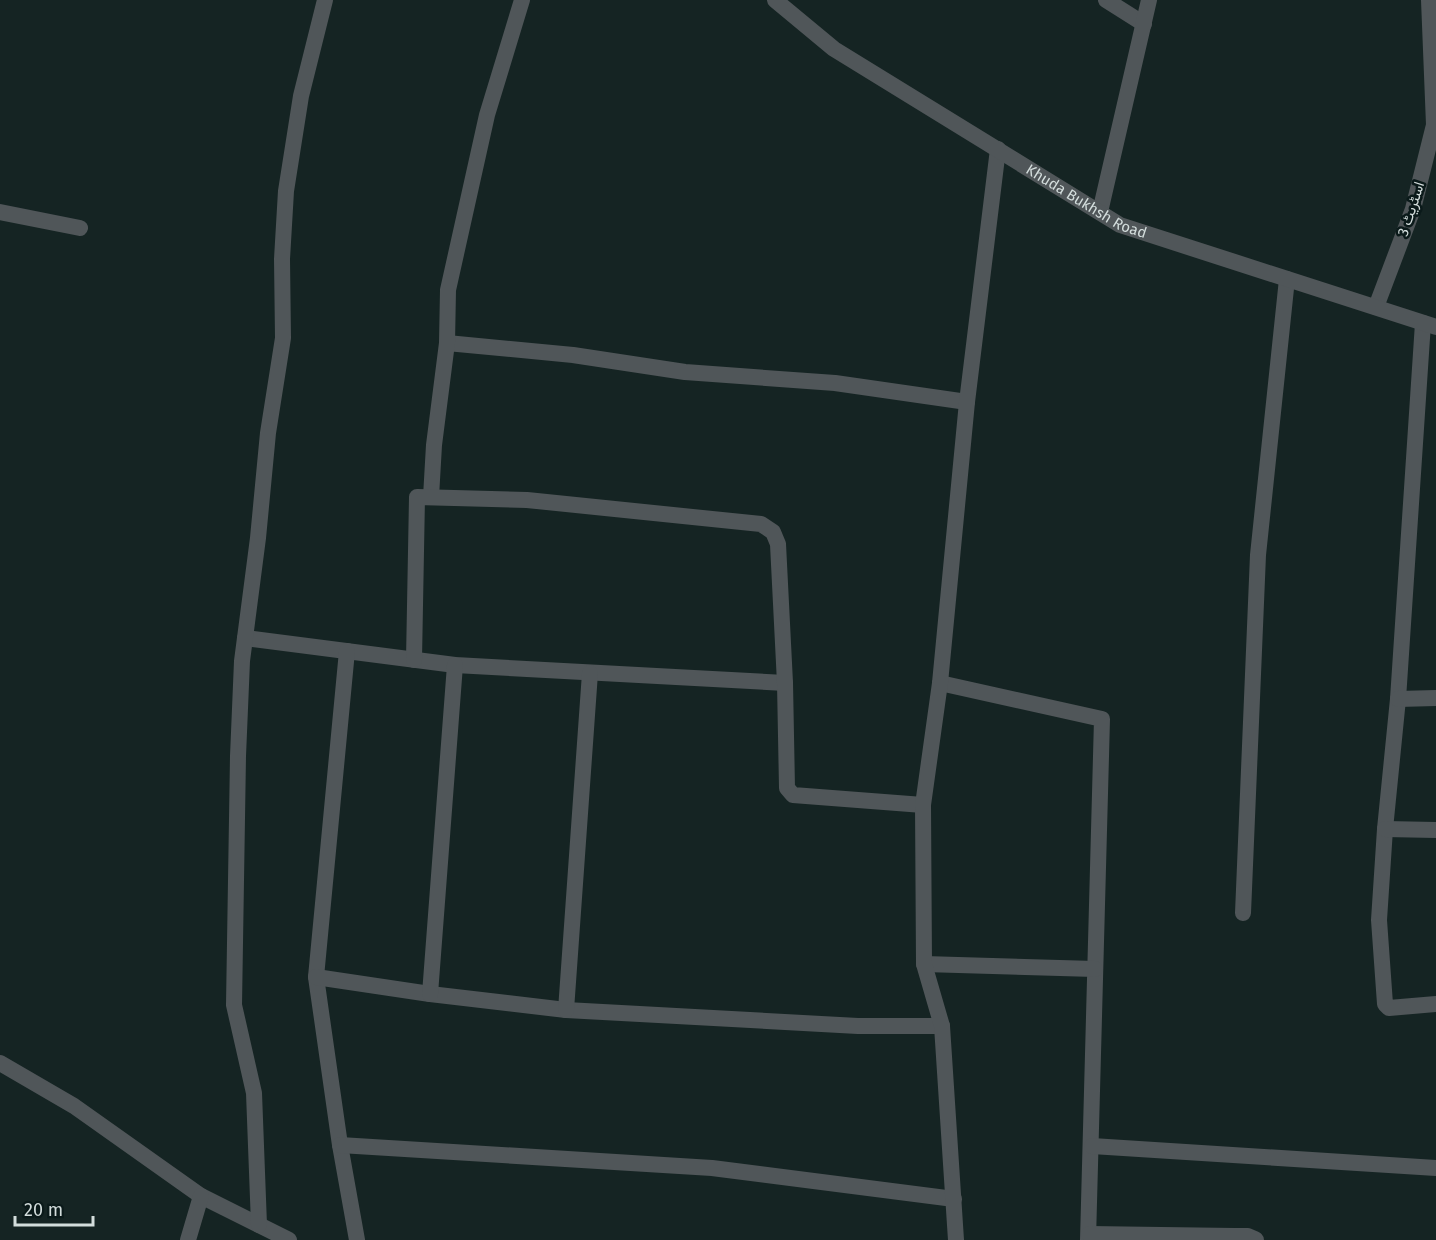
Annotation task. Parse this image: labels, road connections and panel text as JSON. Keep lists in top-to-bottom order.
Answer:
{
  "streets": {
    "street": ["Khuda Bukhsh Road", "اسٹریٹ 3"]
  },
  "crossings": [
    ["Khuda Bukhsh Road", "اسٹریٹ 3"]
  ],
  "scale_bar": "20 m"
}
